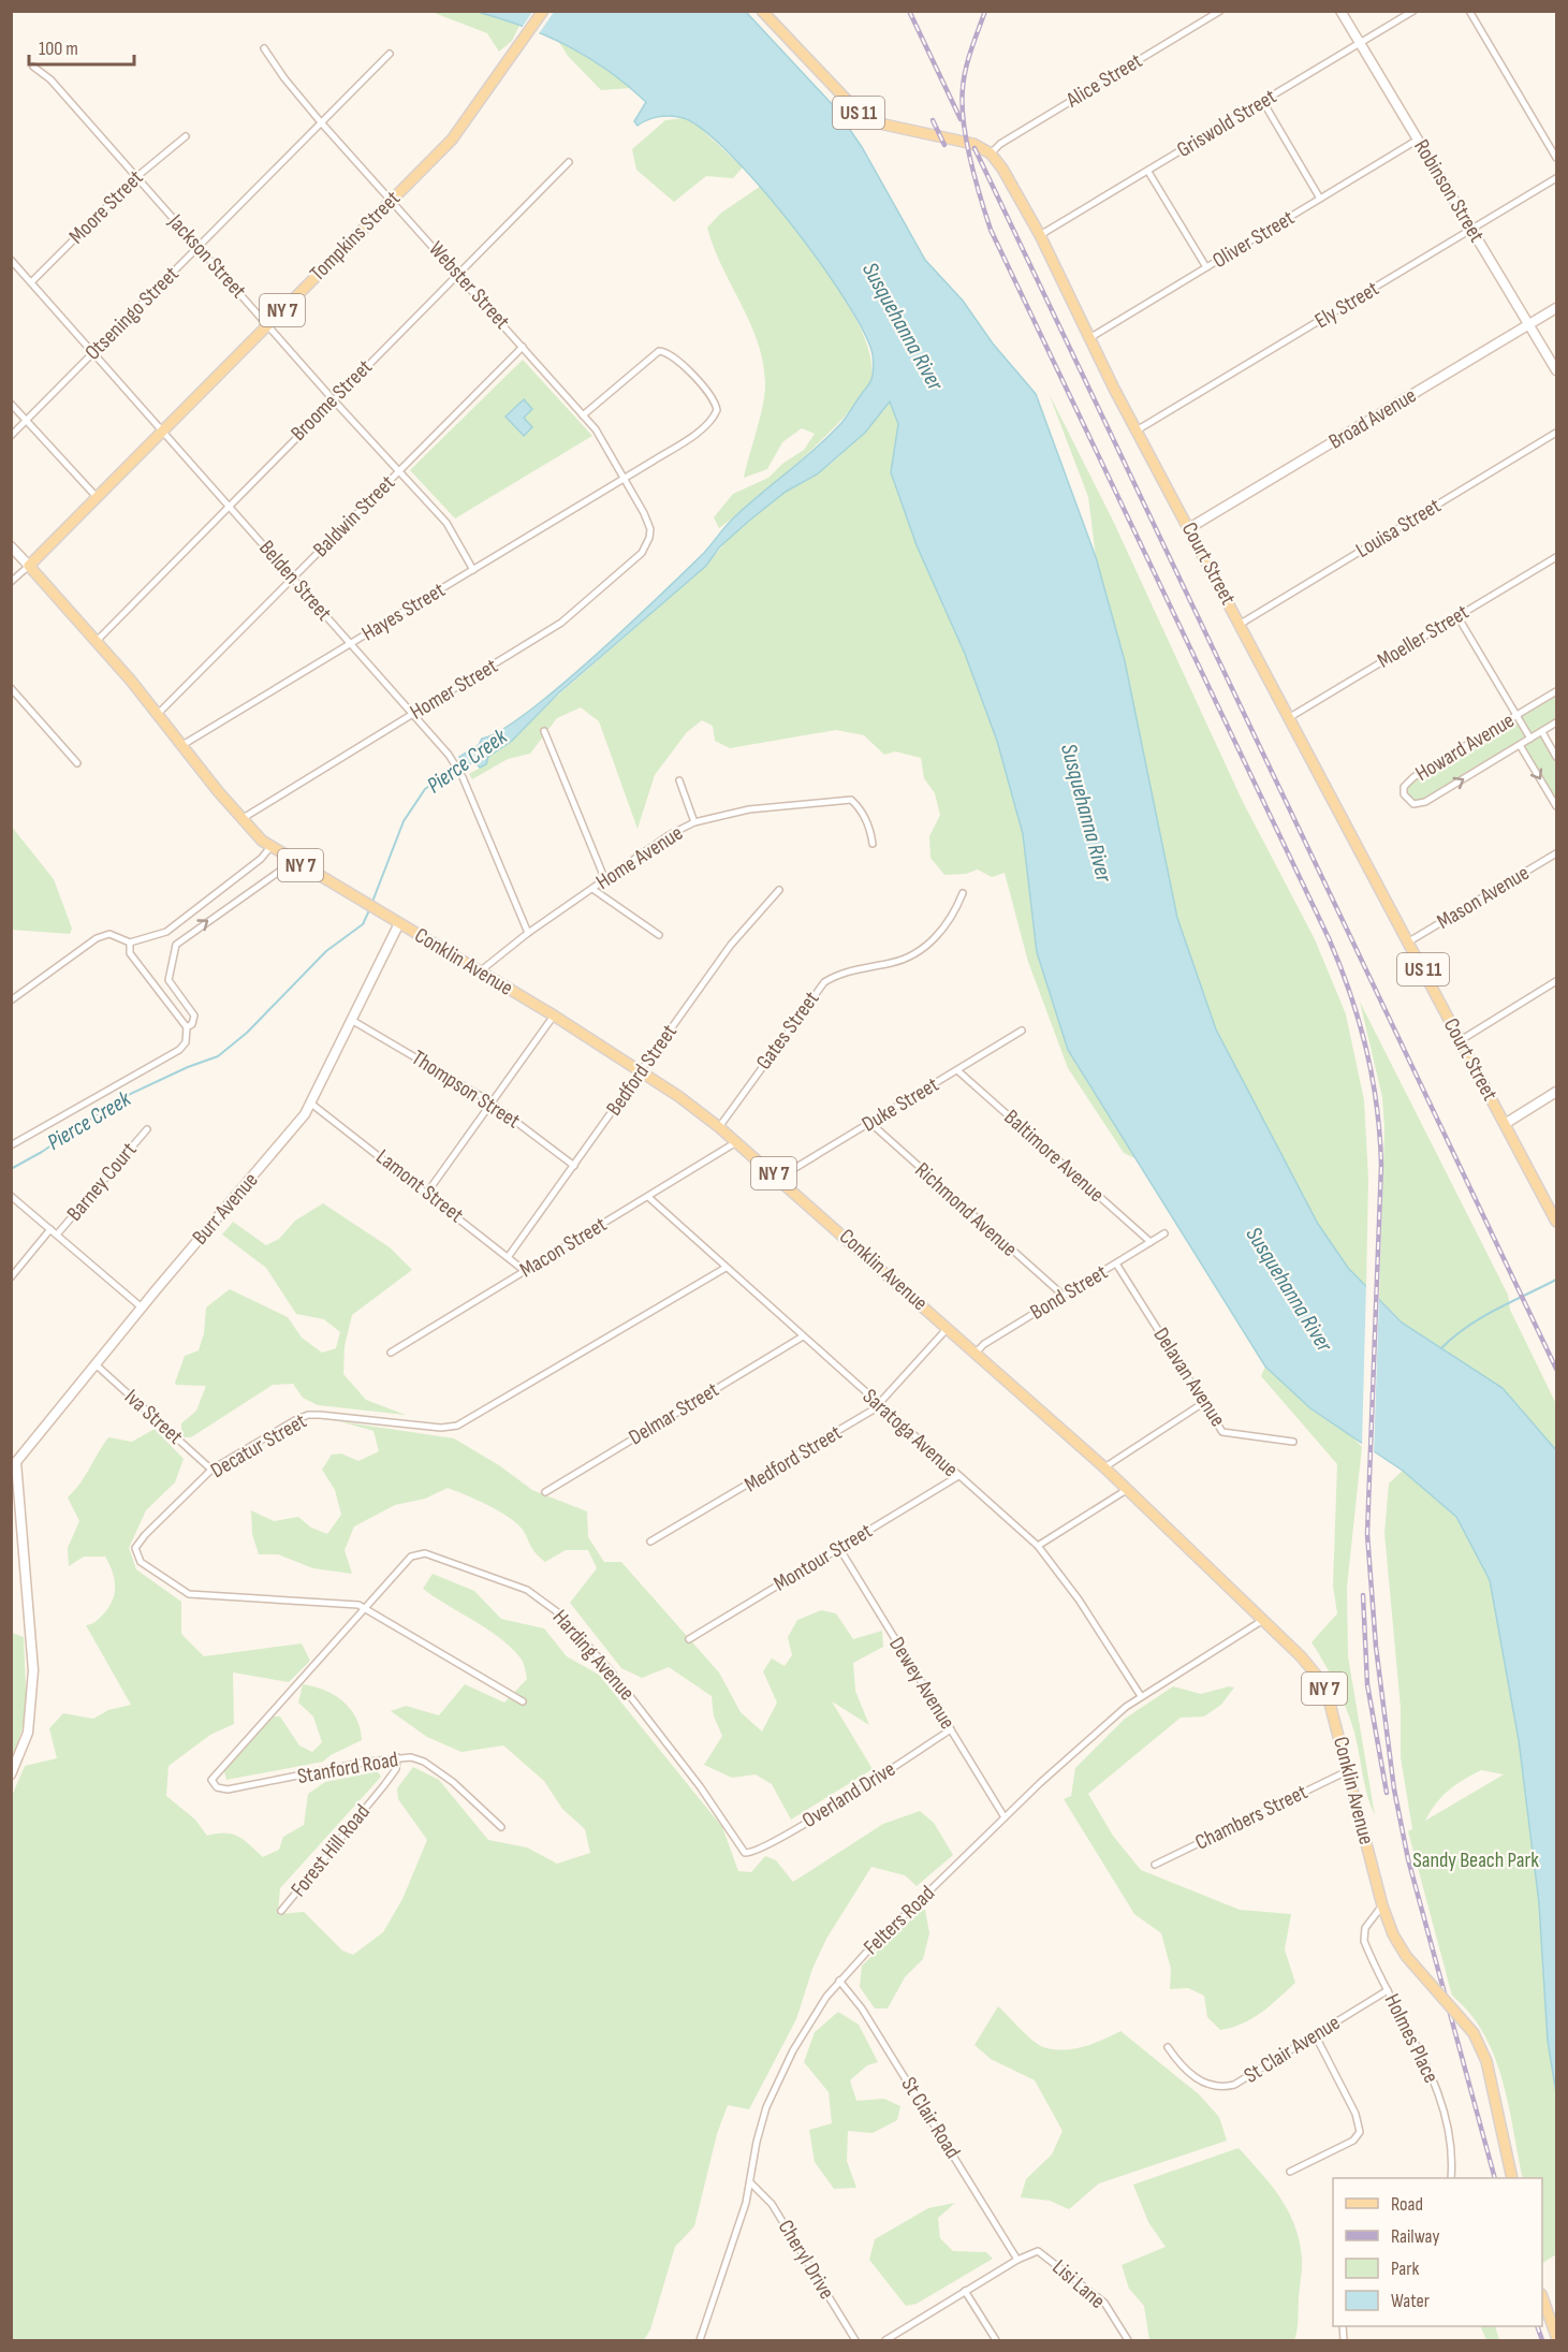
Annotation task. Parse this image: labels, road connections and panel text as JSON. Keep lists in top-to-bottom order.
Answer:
{
  "streets": {
    "main road": [
      "US 11",
      "Tompkins Street",
      "NY 7",
      "Court Street",
      "Conklin Avenue"
    ],
    "street": [
      "Alice Street",
      "Griswold Street",
      "Robinson Street",
      "Moore Street",
      "Oliver Street",
      "Jackson Street",
      "Webster Street",
      "Ely Street",
      "Otseningo Street",
      "Broome Street",
      "Broad Avenue",
      "Baldwin Street",
      "Louisa Street",
      "Belden Street",
      "Hayes Street",
      "Moeller Street",
      "Homer Street",
      "Howard Avenue",
      "Home Avenue",
      "Mason Avenue",
      "Gates Street",
      "Bedford Street",
      "Thompson Street",
      "Duke Street",
      "Baltimore Avenue",
      "Barney Court",
      "Lamont Street",
      "Burr Avenue",
      "Richmond Avenue",
      "Macon Street",
      "Bond Street",
      "Delavan Avenue",
      "Delmar Street",
      "Iva Street",
      "Saratoga Avenue",
      "Decatur Street",
      "Medford Street",
      "Montour Street",
      "Harding Avenue",
      "Dewey Avenue",
      "Stanford Road",
      "Overland Drive",
      "Chambers Street",
      "Forest Hill Road",
      "Felters Road",
      "Holmes Place",
      "St Clair Avenue",
      "St Clair Road",
      "Cheryl Drive",
      "Lisi Lane"
    ]
  },
  "crossings": [
    ["Alice Street", "Court Street"],
    ["Griswold Street", "Robinson Street"],
    ["Griswold Street", "Court Street"],
    ["Robinson Street", "Oliver Street"],
    ["Robinson Street", "Ely Street"],
    ["Robinson Street", "Broad Avenue"],
    ["Moore Street", "Jackson Street"],
    ["Moore Street", "Belden Street"],
    ["Tompkins Street", "Jackson Street"],
    ["Tompkins Street", "Webster Street"],
    ["Tompkins Street", "Belden Street"],
    ["Tompkins Street", "Conklin Avenue"],
    ["Oliver Street", "Court Street"],
    ["Jackson Street", "Otseningo Street"],
    ["Jackson Street", "Broome Street"],
    ["Jackson Street", "Baldwin Street"],
    ["Jackson Street", "Hayes Street"],
    ["Webster Street", "Otseningo Street"],
    ["Webster Street", "Broome Street"],
    ["Webster Street", "Baldwin Street"],
    ["Webster Street", "Hayes Street"],
    ["Webster Street", "Homer Street"],
    ["Ely Street", "Court Street"],
    ["Otseningo Street", "Belden Street"],
    ["Broome Street", "Belden Street"],
    ["Broome Street", "Conklin Avenue"],
    ["Broad Avenue", "Court Street"],
    ["Baldwin Street", "Belden Street"],
    ["Baldwin Street", "Conklin Avenue"],
    ["Louisa Street", "Court Street"],
    ["Court Street", "Moeller Street"],
    ["Court Street", "Mason Avenue"],
    ["Belden Street", "Hayes Street"],
    ["Belden Street", "Homer Street"],
    ["Belden Street", "Home Avenue"],
    ["Hayes Street", "Conklin Avenue"],
    ["Homer Street", "Conklin Avenue"],
    ["Home Avenue", "Conklin Avenue"],
    ["Conklin Avenue", "Gates Street"],
    ["Conklin Avenue", "Bedford Street"],
    ["Conklin Avenue", "Duke Street"],
    ["Conklin Avenue", "Burr Avenue"],
    ["Conklin Avenue", "Macon Street"],
    ["Conklin Avenue", "Bond Street"],
    ["Conklin Avenue", "Medford Street"],
    ["Conklin Avenue", "Chambers Street"],
    ["Conklin Avenue", "Felters Road"],
    ["Conklin Avenue", "Holmes Place"],
    ["Bedford Street", "Thompson Street"],
    ["Bedford Street", "Lamont Street"],
    ["Thompson Street", "Burr Avenue"],
    ["Duke Street", "Baltimore Avenue"],
    ["Duke Street", "Richmond Avenue"],
    ["Baltimore Avenue", "Bond Street"],
    ["Lamont Street", "Burr Avenue"],
    ["Lamont Street", "Macon Street"],
    ["Burr Avenue", "Iva Street"],
    ["Richmond Avenue", "Bond Street"],
    ["Macon Street", "Saratoga Avenue"],
    ["Bond Street", "Delavan Avenue"],
    ["Delmar Street", "Saratoga Avenue"],
    ["Iva Street", "Decatur Street"],
    ["Saratoga Avenue", "Decatur Street"],
    ["Saratoga Avenue", "Medford Street"],
    ["Saratoga Avenue", "Montour Street"],
    ["Saratoga Avenue", "Felters Road"],
    ["Decatur Street", "Harding Avenue"],
    ["Montour Street", "Dewey Avenue"],
    ["Harding Avenue", "Stanford Road"],
    ["Harding Avenue", "Overland Drive"],
    ["Dewey Avenue", "Overland Drive"],
    ["Dewey Avenue", "Felters Road"],
    ["Stanford Road", "Forest Hill Road"],
    ["Felters Road", "St Clair Road"],
    ["Felters Road", "Cheryl Drive"],
    ["Holmes Place", "St Clair Avenue"],
    ["St Clair Road", "Lisi Lane"]
  ],
  "water": ["Susquehanna River", "Pierce Creek"],
  "parks": ["Sandy Beach Park"],
  "legend": [
    "Road",
    "Railway",
    "Park",
    "Water"
  ],
  "scale_bar": "100 m"
}
